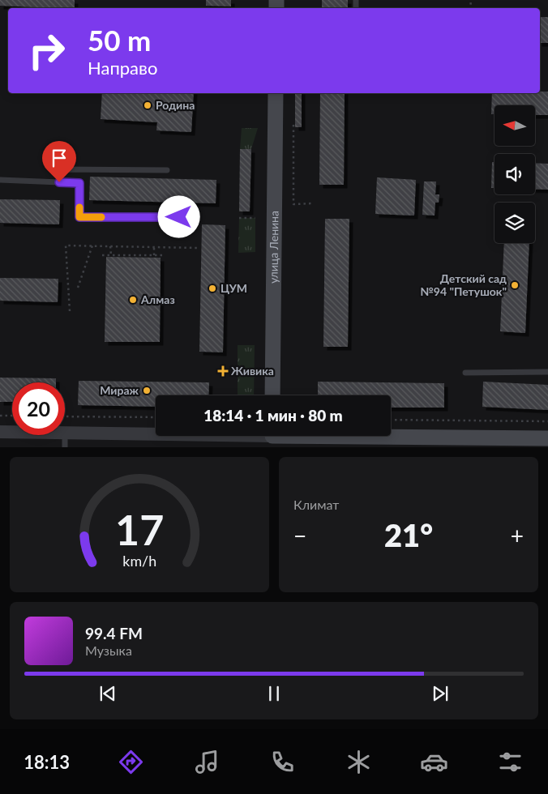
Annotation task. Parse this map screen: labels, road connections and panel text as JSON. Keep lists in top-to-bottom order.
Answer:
{
  "streets": {
    "main road": ["улица Ленина"]
  },
  "places": {
    "other": [
      "Родина",
      "Детский сад №94 \"Петушок\"",
      "ЦУМ",
      "Алмаз",
      "Мираж"
    ],
    "health": ["Живика"]
  },
  "north": "left",
  "page": {
    "turn": ["50 m", "Направо"],
    "limit": "20",
    "trip": "18:14 · 1 мин · 80 m",
    "tile": "Климат",
    "heat": ["−", "21°", "+"],
    "song": ["99.4 FM", "Музыка"],
    "tabs": "18:13",
    "gauge": ["17", "km/h"]
  }
}
